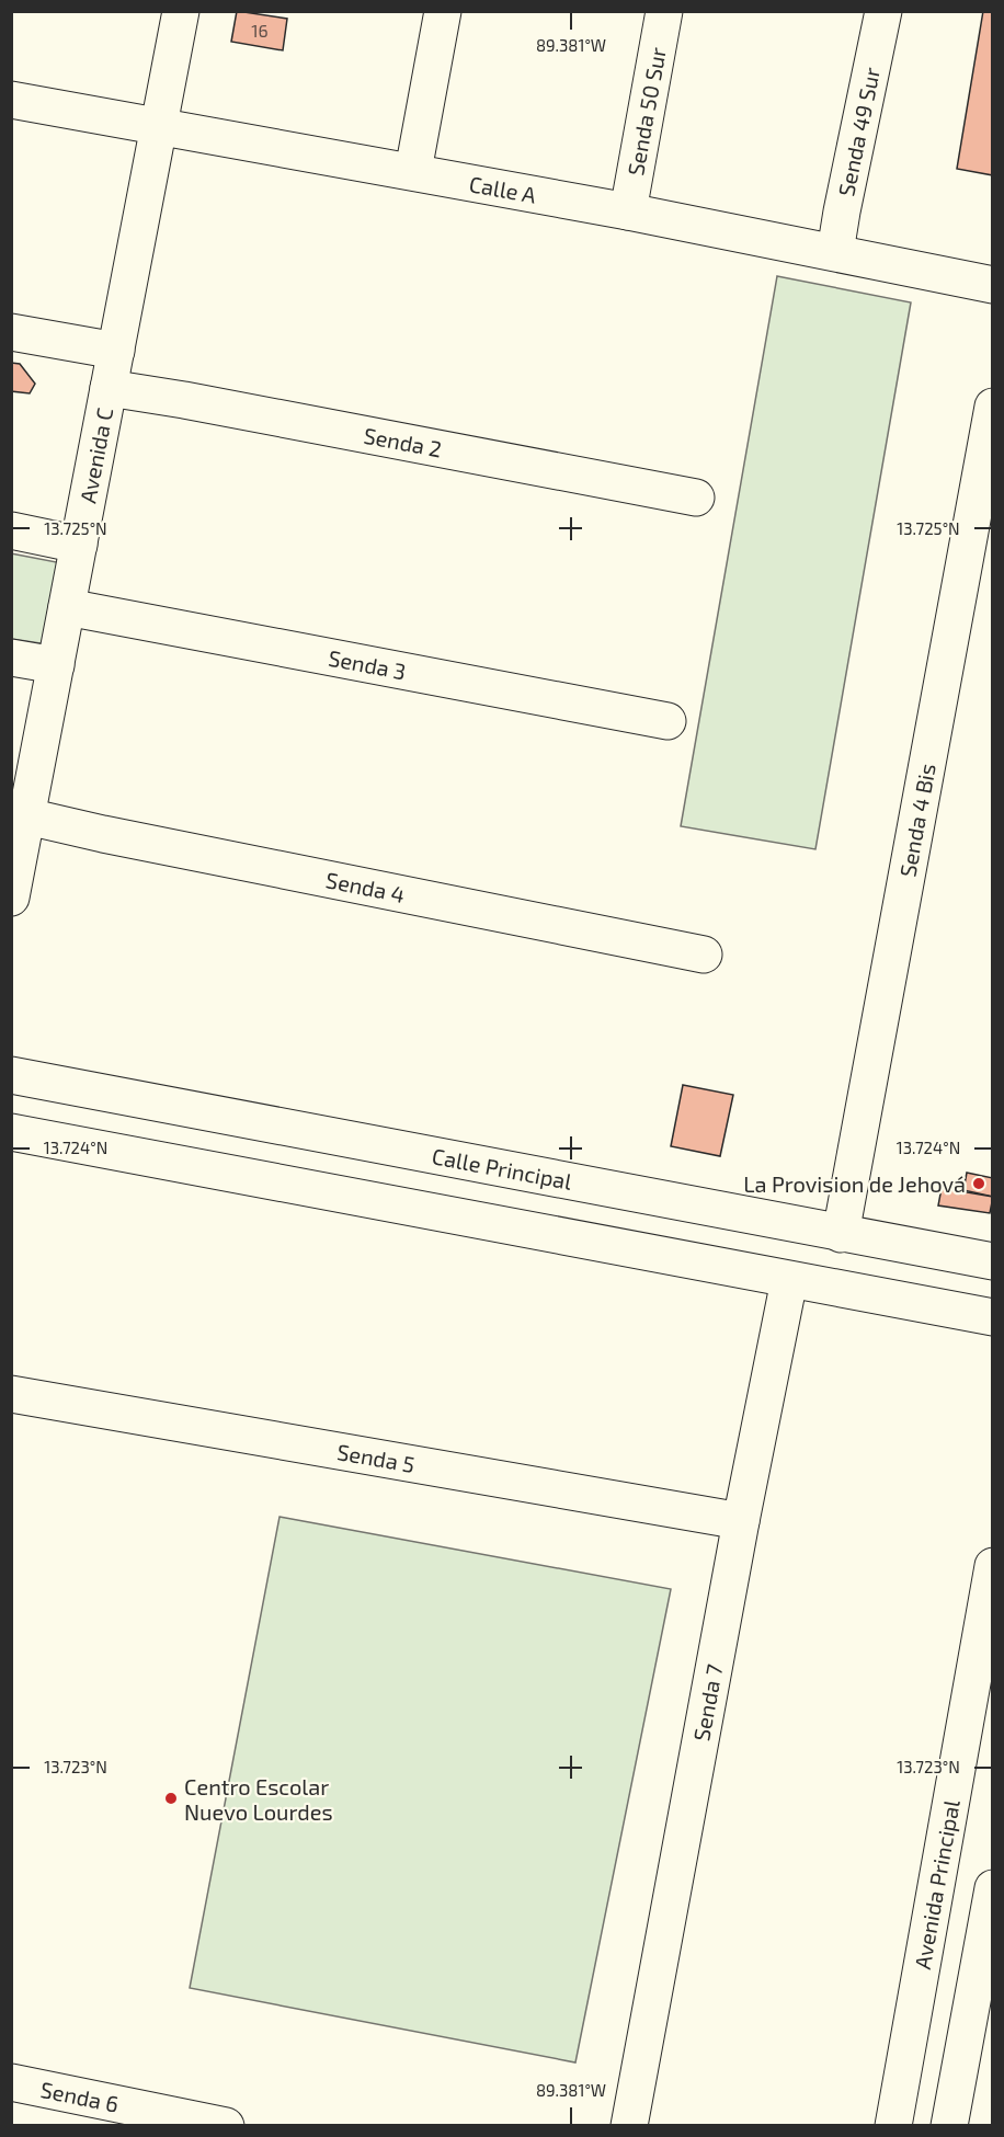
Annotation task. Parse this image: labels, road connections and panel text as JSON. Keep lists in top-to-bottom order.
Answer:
{
  "streets": {
    "street": [
      "Senda 50 Sur",
      "Senda 49 Sur",
      "Calle A",
      "Senda 2",
      "Avenida C",
      "Senda 3",
      "Senda 4 Bis",
      "Senda 4",
      "Calle Principal",
      "Senda 5",
      "Senda 7",
      "Avenida Principal",
      "Senda 6"
    ]
  },
  "crossings": [
    ["Senda 50 Sur", "Calle A"],
    ["Senda 49 Sur", "Calle A"],
    ["Calle A", "Avenida C"],
    ["Senda 2", "Avenida C"],
    ["Avenida C", "Senda 3"],
    ["Avenida C", "Senda 4"],
    ["Senda 4 Bis", "Calle Principal"],
    ["Senda 5", "Senda 7"]
  ],
  "places": ["La Provision de Jehová", "Centro Escolar Nuevo Lourdes"],
  "house_numbers": ["16"],
  "coordinates": [
    "89.381°W",
    "13.725°N",
    "13.724°N",
    "13.723°N"
  ]
}
